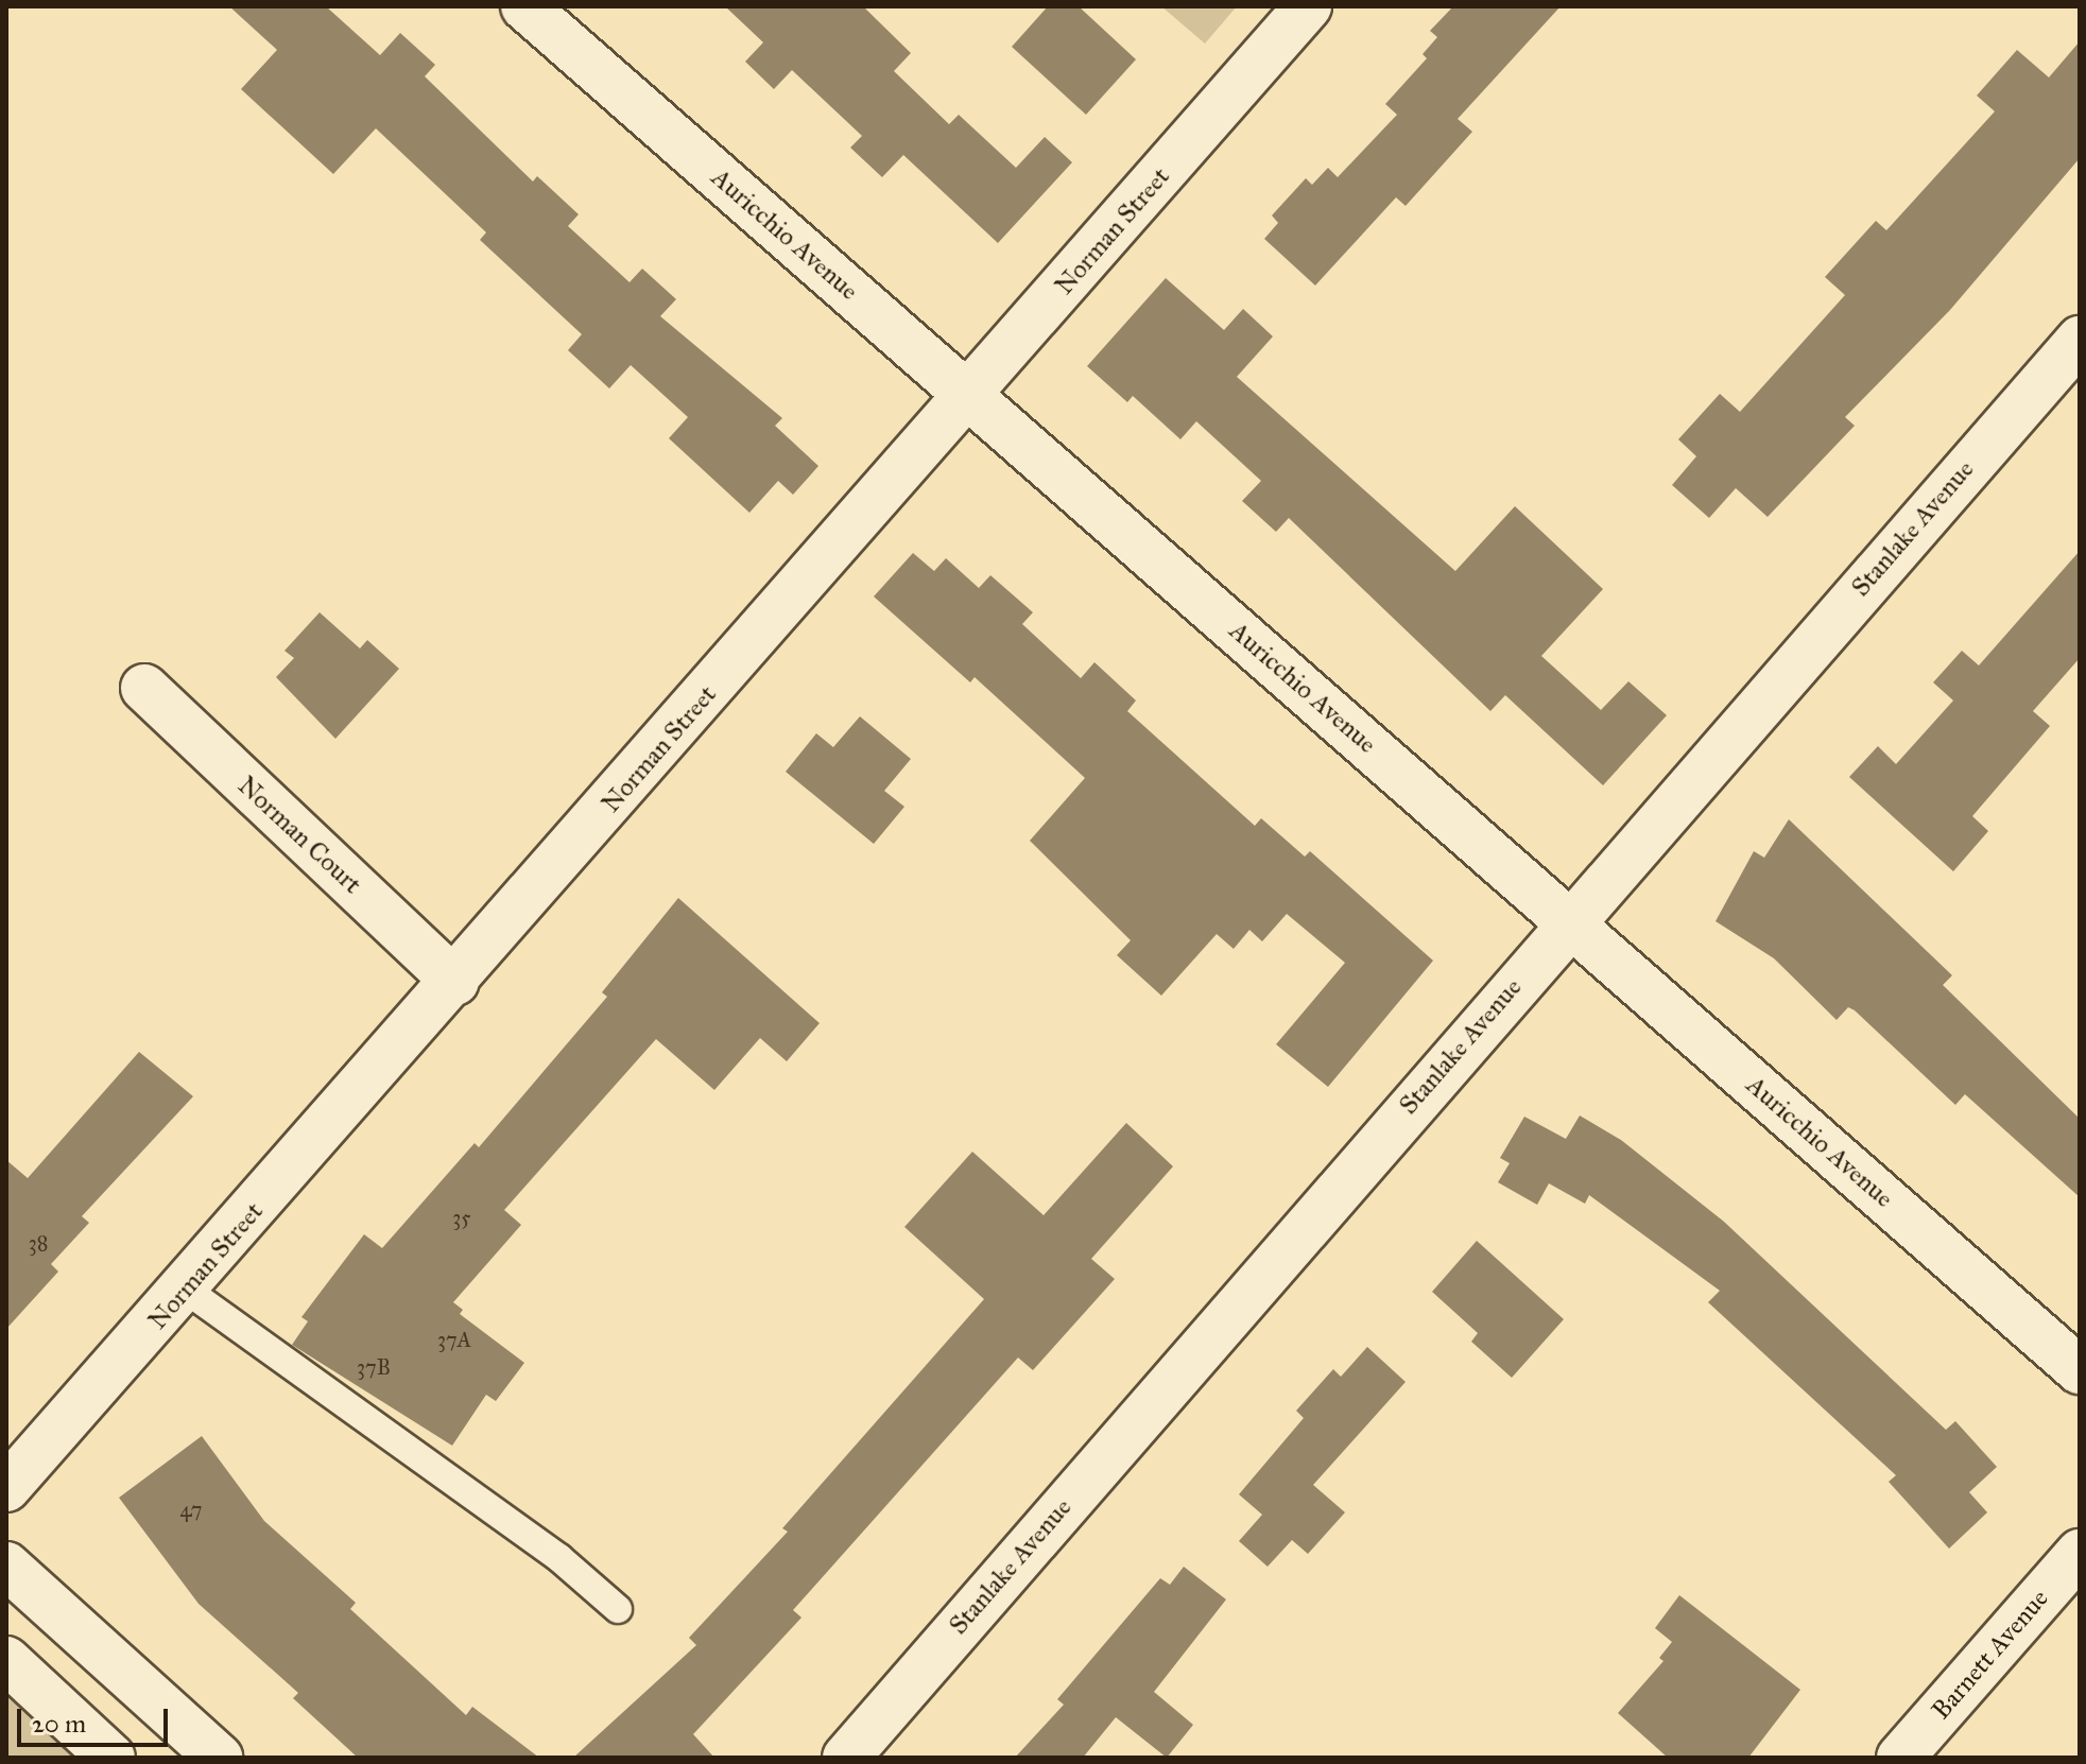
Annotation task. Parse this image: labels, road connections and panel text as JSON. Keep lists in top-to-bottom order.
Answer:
{
  "streets": {
    "street": [
      "Norman Street",
      "Auricchio Avenue",
      "Stanlake Avenue",
      "Norman Court",
      "Barnett Avenue"
    ]
  },
  "crossings": [
    ["Norman Street", "Auricchio Avenue"],
    ["Norman Street", "Norman Court"],
    ["Auricchio Avenue", "Stanlake Avenue"]
  ],
  "house_numbers": [
    "35",
    "38",
    "37A",
    "37B",
    "47"
  ],
  "scale_bar": "20 m"
}
